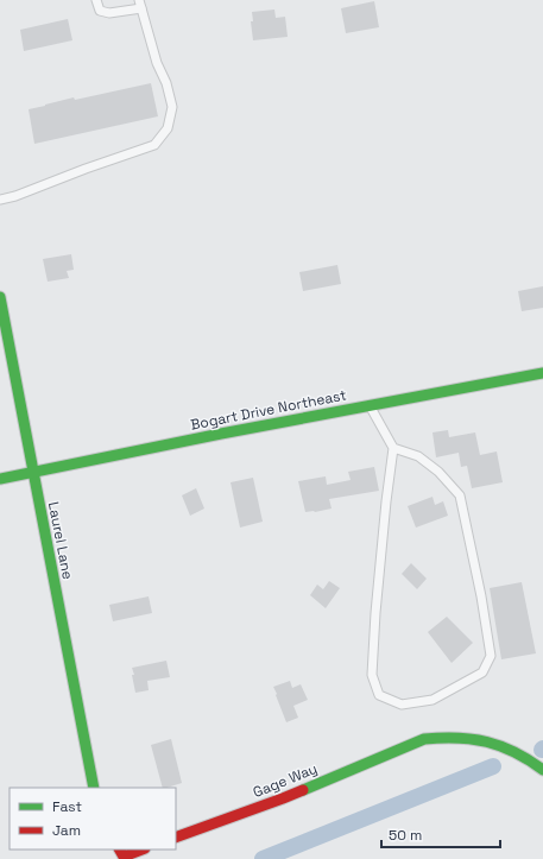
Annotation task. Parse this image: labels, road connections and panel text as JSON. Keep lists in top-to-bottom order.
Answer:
{
  "streets": {
    "street": ["Bogart Drive Northeast", "Laurel Lane", "Gage Way"]
  },
  "crossings": [
    ["Bogart Drive Northeast", "Laurel Lane"]
  ],
  "legend": ["Fast", "Jam"],
  "scale_bar": "50 m"
}
